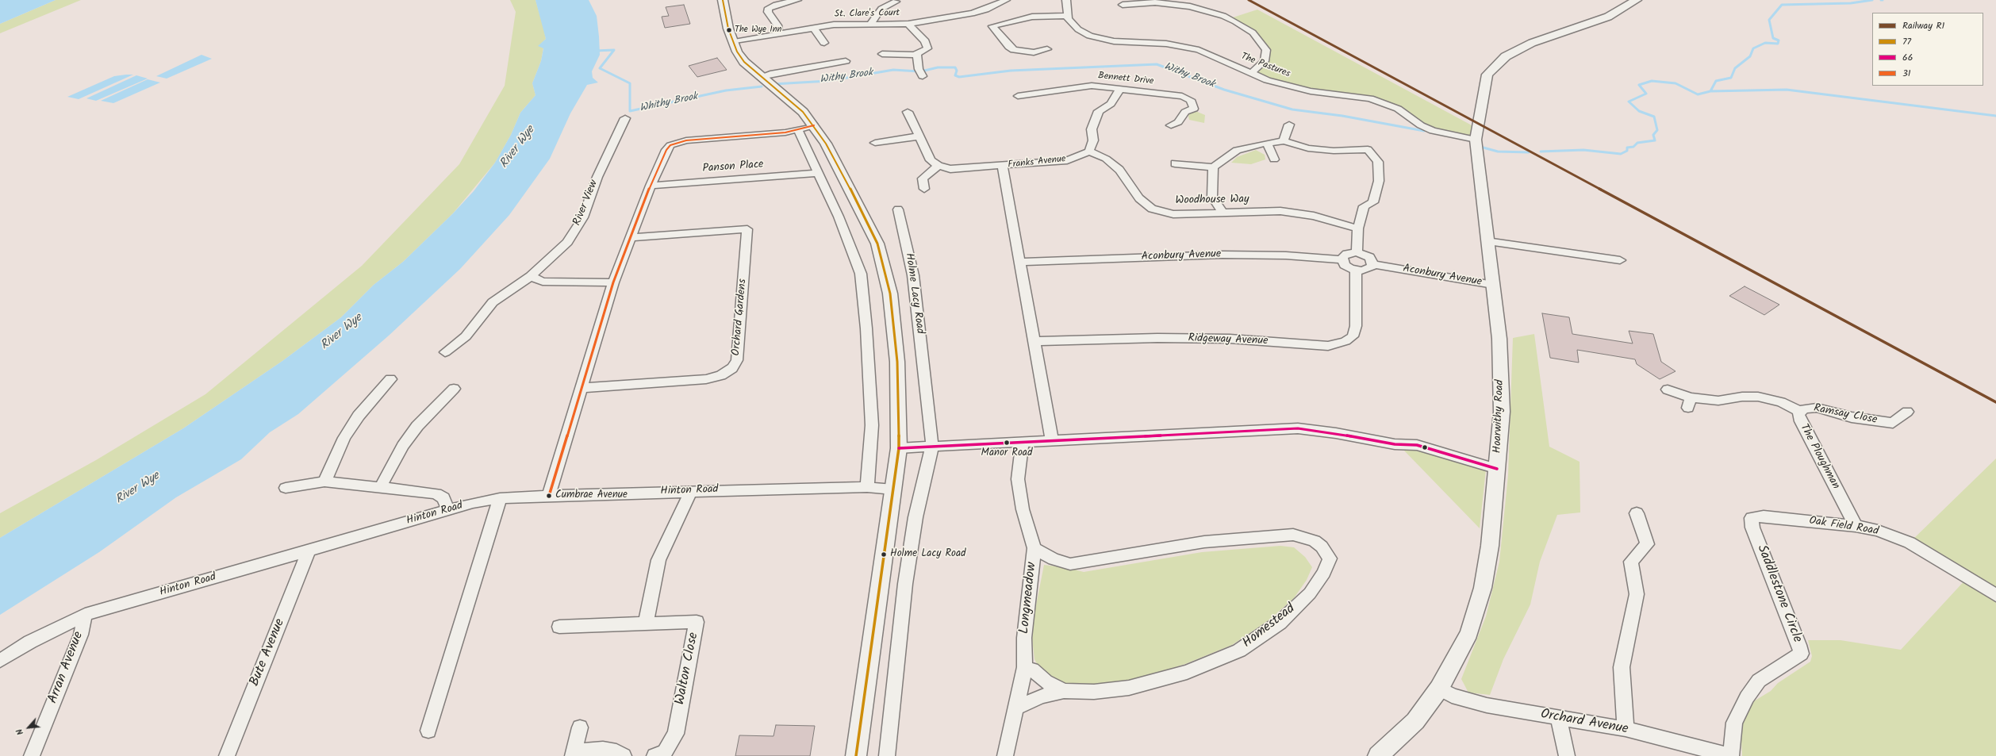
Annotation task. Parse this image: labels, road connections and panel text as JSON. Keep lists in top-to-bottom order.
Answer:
{
  "streets": {
    "street": [
      "St. Clare's Court",
      "The Pastures",
      "Bennett Drive",
      "Franks Avenue",
      "Panson Place",
      "Woodhouse Way",
      "River View",
      "Aconbury Avenue",
      "Holme Lacy Road",
      "Orchard Gardens",
      "Ridgeway Avenue",
      "Ramsay Close",
      "Hoarwithy Road",
      "The Ploughman",
      "Hinton Road",
      "Oak Field Road",
      "Saddlestone Circle",
      "Longmeadow",
      "Homestead",
      "Bute Avenue",
      "Arran Avenue",
      "Walton Close",
      "Orchard Avenue"
    ]
  },
  "crossings": [
    ["The Pastures", "Hoarwithy Road"],
    ["Franks Avenue", "Woodhouse Way"],
    ["Aconbury Avenue", "Hoarwithy Road"],
    ["Ramsay Close", "The Ploughman"],
    ["Hoarwithy Road", "Orchard Avenue"],
    ["The Ploughman", "Oak Field Road"],
    ["Hinton Road", "Bute Avenue"],
    ["Hinton Road", "Arran Avenue"],
    ["Oak Field Road", "Saddlestone Circle"],
    ["Saddlestone Circle", "Orchard Avenue"],
    ["Longmeadow", "Homestead"]
  ],
  "water": ["Withy Brook", "Whithy Brook", "River Wye"],
  "places": [
    "The Wye Inn",
    "Manor Road",
    "Cumbrae Avenue",
    "Holme Lacy Road"
  ],
  "lines": [
    "rail line R1",
    "transit line 77",
    "transit line 31",
    "transit line 66"
  ],
  "legend": [
    "Railway R1",
    "77",
    "66",
    "31"
  ],
  "north": "bottom left"
}
